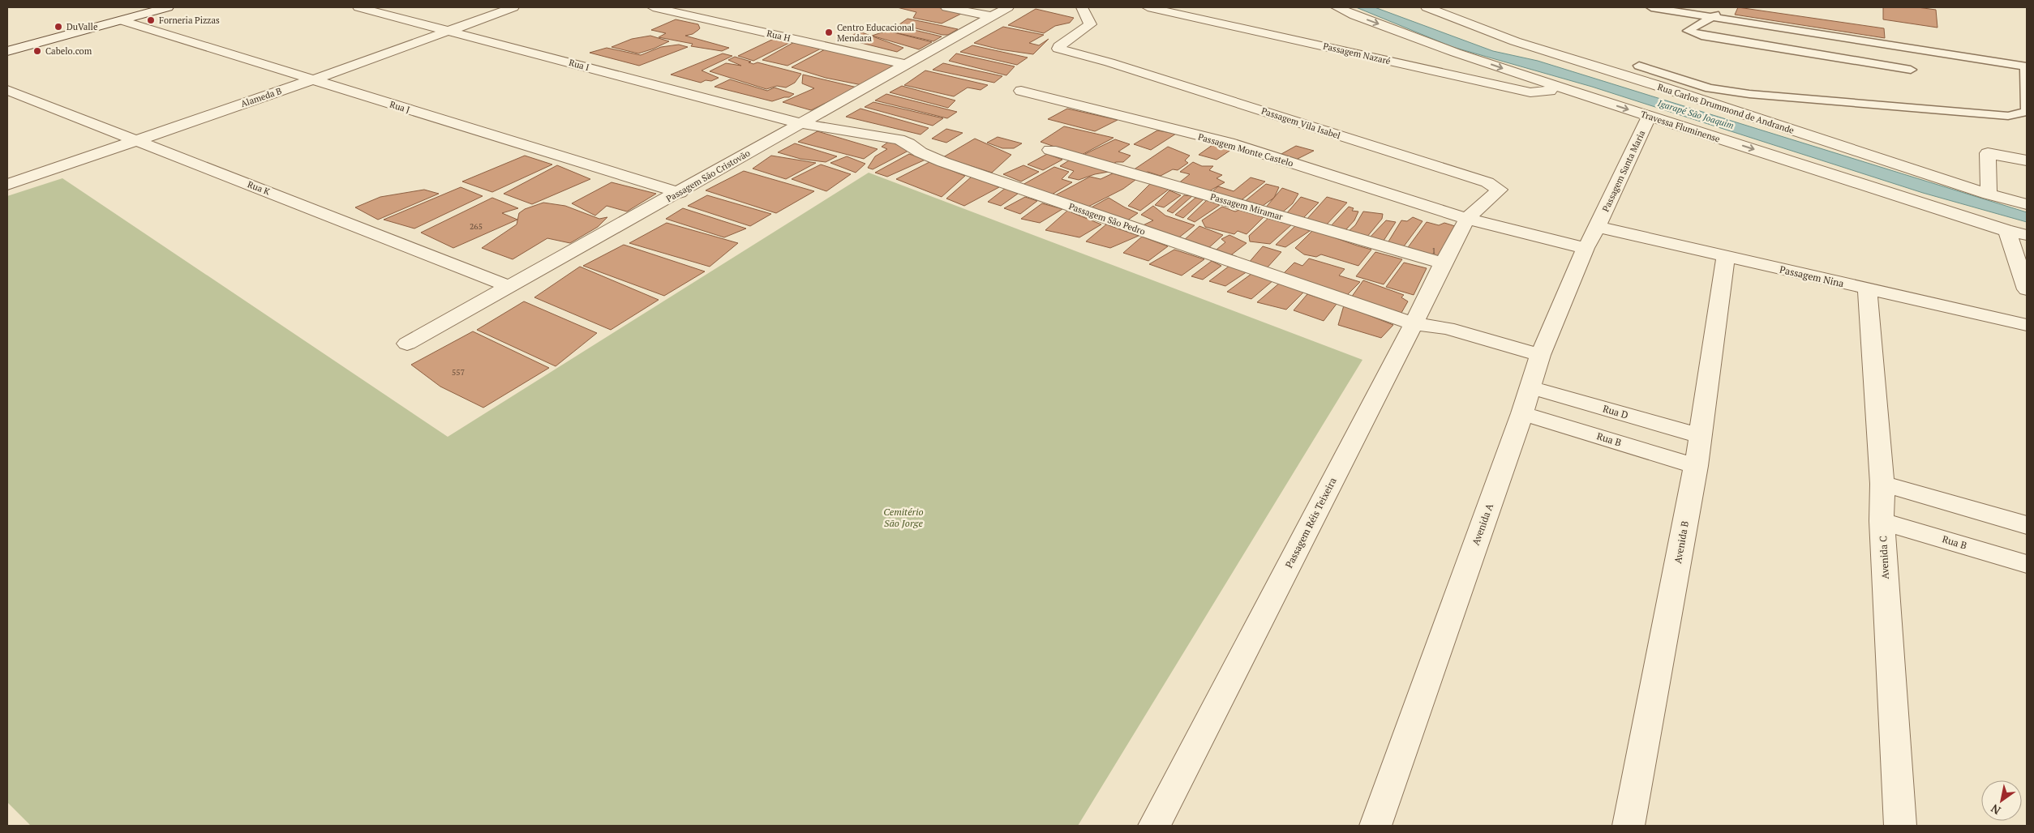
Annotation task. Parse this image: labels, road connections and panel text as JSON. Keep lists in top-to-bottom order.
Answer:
{
  "streets": {
    "street": [
      "Rua H",
      "Passagem Nazaré",
      "Rua I",
      "Alameda B",
      "Rua J",
      "Rua Carlos Drummond de Andrande",
      "Passagem Vila Isabel",
      "Travessa Fluminense",
      "Passagem Monte Castelo",
      "Passagem Santa Maria",
      "Passagem São Cristovão",
      "Rua K",
      "Passagem Miramar",
      "Passagem São Pedro",
      "Passagem Nina",
      "Rua D",
      "Rua B",
      "Passagem Réis Teixeira",
      "Avenida A",
      "Avenida B",
      "Avenida C"
    ]
  },
  "crossings": [
    ["Rua H", "Passagem São Cristovão"],
    ["Passagem Nazaré", "Travessa Fluminense"],
    ["Rua I", "Alameda B"],
    ["Rua I", "Passagem São Cristovão"],
    ["Rua I", "Passagem São Pedro"],
    ["Alameda B", "Rua J"],
    ["Alameda B", "Rua K"],
    ["Rua J", "Passagem São Cristovão"],
    ["Passagem Vila Isabel", "Passagem Monte Castelo"],
    ["Passagem Vila Isabel", "Passagem Réis Teixeira"],
    ["Travessa Fluminense", "Passagem Santa Maria"],
    ["Passagem Monte Castelo", "Passagem Réis Teixeira"],
    ["Passagem Monte Castelo", "Avenida A"],
    ["Passagem Santa Maria", "Passagem Nina"],
    ["Passagem Santa Maria", "Avenida A"],
    ["Passagem São Cristovão", "Rua K"],
    ["Passagem São Cristovão", "Passagem São Pedro"],
    ["Passagem Miramar", "Passagem Réis Teixeira"],
    ["Passagem São Pedro", "Passagem Réis Teixeira"],
    ["Passagem São Pedro", "Avenida A"],
    ["Passagem Nina", "Avenida A"],
    ["Passagem Nina", "Avenida B"],
    ["Passagem Nina", "Avenida C"],
    ["Rua D", "Avenida A"],
    ["Rua D", "Avenida B"],
    ["Rua B", "Avenida A"],
    ["Rua B", "Avenida B"],
    ["Rua B", "Avenida C"]
  ],
  "one_way": ["Travessa Fluminense"],
  "water": ["Igarapé São Joaquim"],
  "parks": ["Cemitério São Jorge"],
  "places": [
    "Forneria Pizzas",
    "DuValle",
    "Centro Educacional Mendara",
    "Cabelo.com"
  ],
  "house_numbers": ["265", "1", "557"],
  "north": "bottom left"
}
